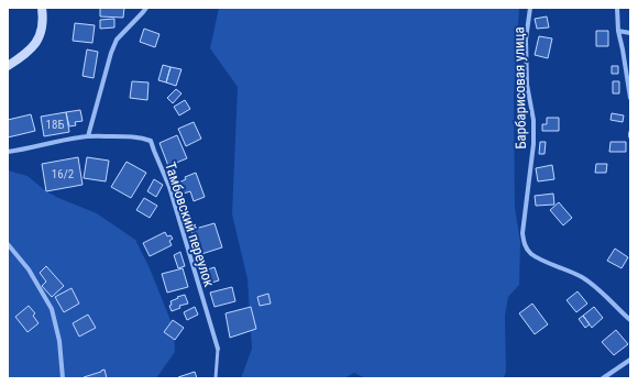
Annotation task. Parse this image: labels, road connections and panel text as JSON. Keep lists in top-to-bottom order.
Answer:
{
  "streets": {
    "street": ["Барбарисовая улица", "Тамбовский переулок"]
  },
  "house_numbers": ["18Б", "16/2"]
}
